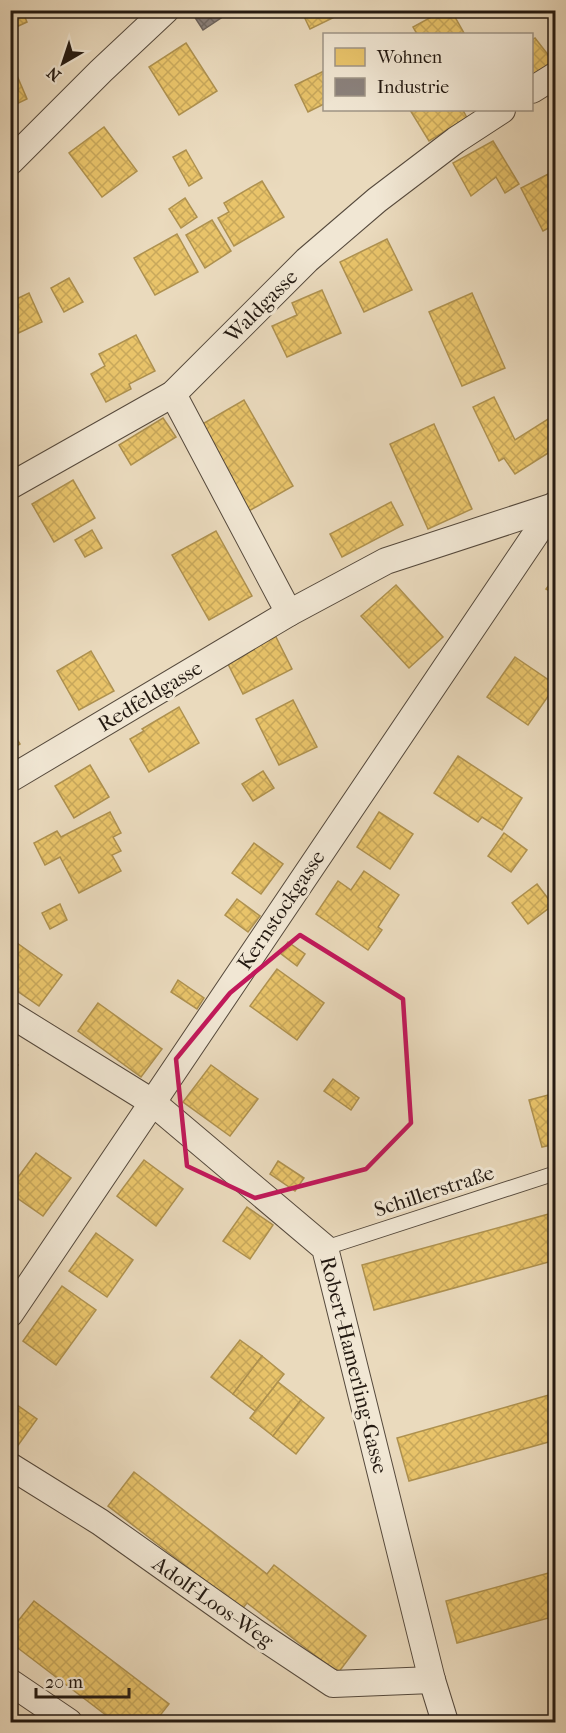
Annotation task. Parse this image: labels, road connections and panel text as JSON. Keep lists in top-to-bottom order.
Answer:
{
  "streets": {
    "street": [
      "Waldgasse",
      "Redfeldgasse",
      "Kernstockgasse",
      "Robert-Hamerling-Gasse",
      "Adolf-Loos-Weg"
    ],
    "lane": ["Schillerstraße"]
  },
  "crossings": [
    ["Redfeldgasse", "Kernstockgasse"],
    ["Kernstockgasse", "Robert-Hamerling-Gasse"],
    ["Schillerstraße", "Robert-Hamerling-Gasse"],
    ["Robert-Hamerling-Gasse", "Adolf-Loos-Weg"]
  ],
  "legend": ["Wohnen", "Industrie"],
  "scale_bar": "20 m",
  "north": "bottom left"
}
